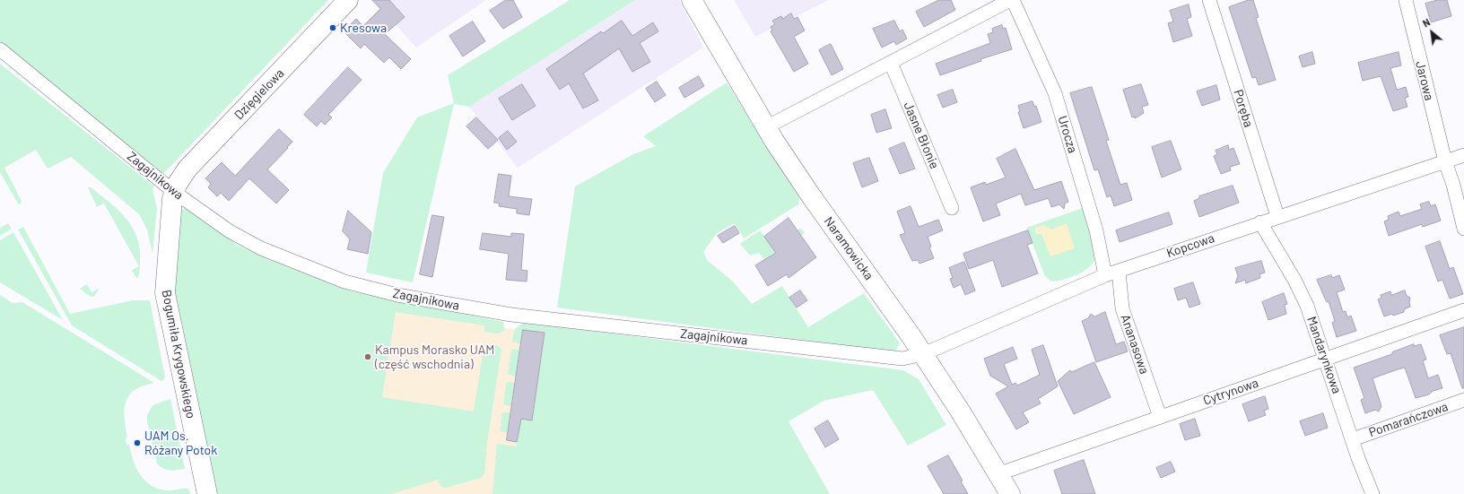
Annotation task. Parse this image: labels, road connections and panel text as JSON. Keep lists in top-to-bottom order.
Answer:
{
  "streets": {
    "street": [
      "Jarowa",
      "Dzięgielowa",
      "Poręba",
      "Urocza",
      "Jasne Błonie",
      "Zagajnikowa",
      "Kopcowa",
      "Naramowicka",
      "Ananasowa",
      "Bogumiła Krygowskiego",
      "Mandarynkowa",
      "Cytrynowa",
      "Pomarańczowa"
    ]
  },
  "crossings": [
    ["Jarowa", "Kopcowa"],
    ["Dzięgielowa", "Zagajnikowa"],
    ["Dzięgielowa", "Bogumiła Krygowskiego"],
    ["Poręba", "Kopcowa"],
    ["Urocza", "Kopcowa"],
    ["Zagajnikowa", "Kopcowa"],
    ["Zagajnikowa", "Naramowicka"],
    ["Zagajnikowa", "Bogumiła Krygowskiego"],
    ["Kopcowa", "Naramowicka"],
    ["Kopcowa", "Ananasowa"],
    ["Kopcowa", "Mandarynkowa"],
    ["Naramowicka", "Cytrynowa"],
    ["Ananasowa", "Cytrynowa"],
    ["Mandarynkowa", "Cytrynowa"],
    ["Mandarynkowa", "Pomarańczowa"]
  ],
  "places": ["Kresowa", "Kampus Morasko UAM (część wschodnia)", "UAM Os. Różany Potok"],
  "north": "top left"
}
